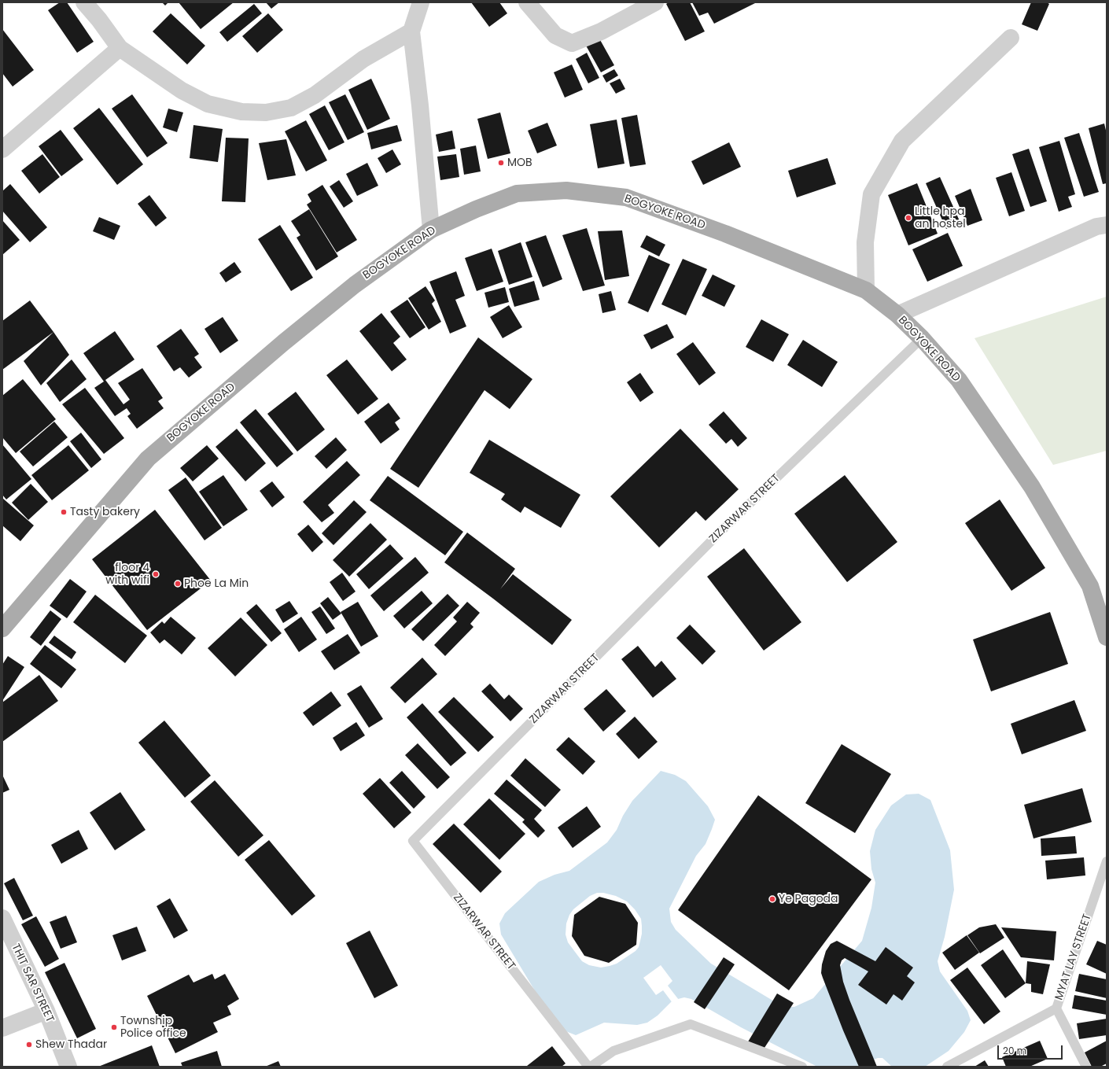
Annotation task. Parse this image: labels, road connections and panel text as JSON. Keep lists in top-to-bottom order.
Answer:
{
  "streets": {
    "main road": ["BOGYOKE ROAD"],
    "street": ["THIT SAR STREET"],
    "lane": ["ZIZARWAR STREET", "MYAT LAY STREET"]
  },
  "crossings": [
    ["BOGYOKE ROAD", "ZIZARWAR STREET"]
  ],
  "places": [
    "MOB",
    "Little hpa an hostel",
    "Tasty bakery",
    "floor 4 with wifi",
    "Phoe La Min",
    "Ye Pagoda",
    "Township Police office",
    "Shew Thadar"
  ],
  "scale_bar": "20 m"
}
